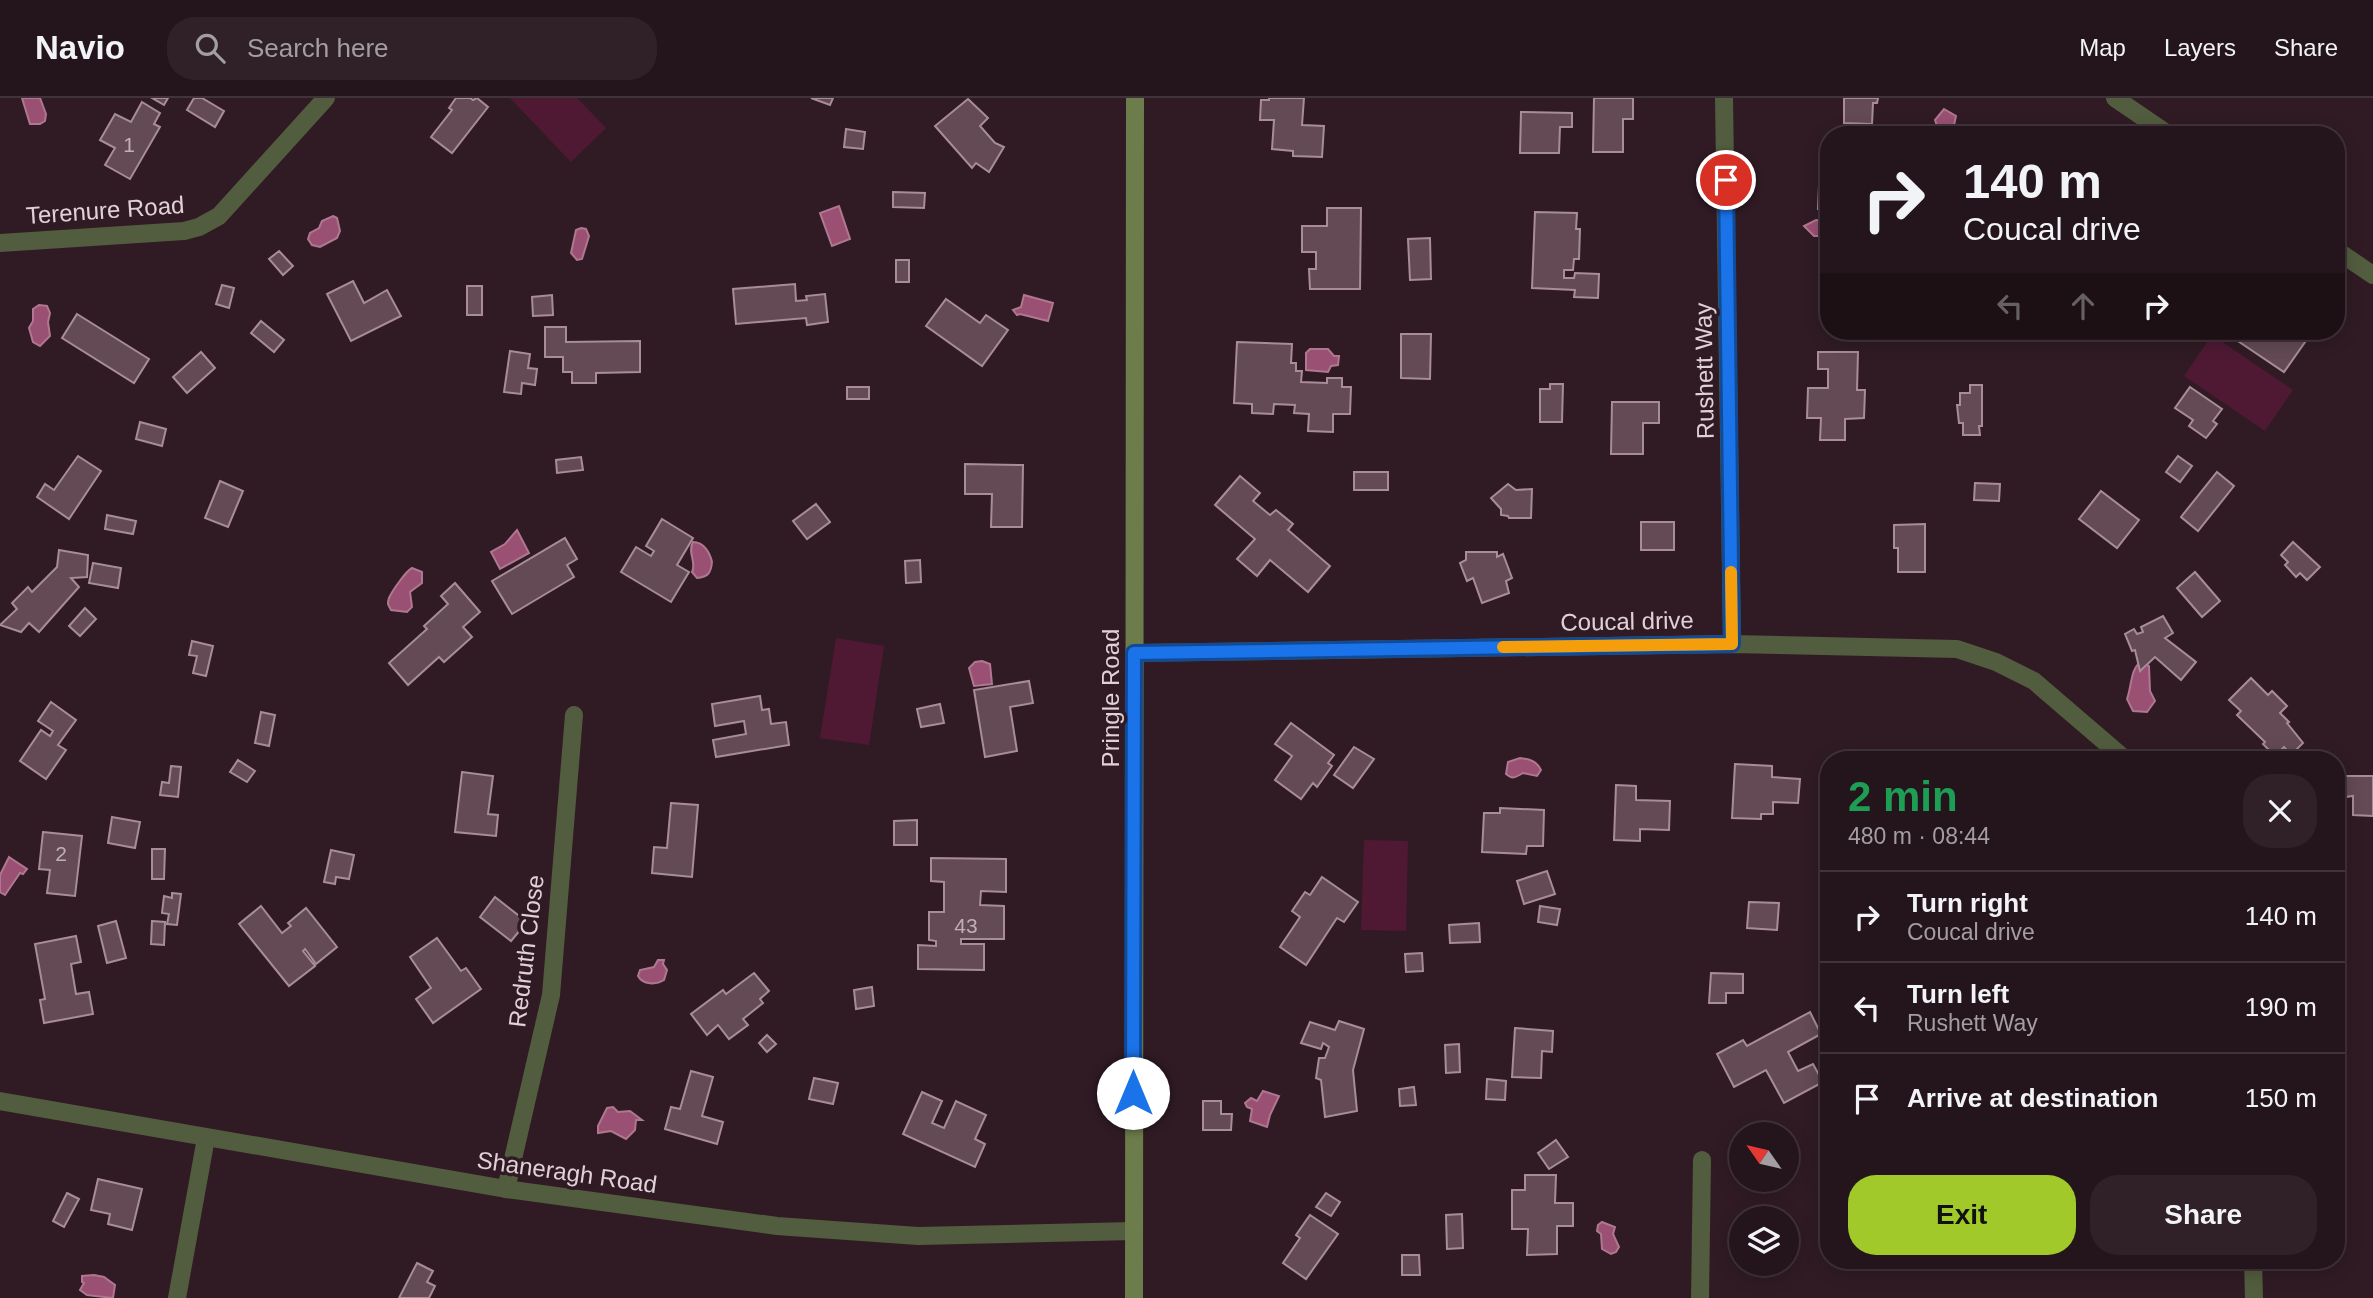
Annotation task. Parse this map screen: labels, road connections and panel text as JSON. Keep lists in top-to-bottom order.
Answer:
{
  "streets": {
    "street": [
      "Terenure Road",
      "Rushett Way",
      "Coucal drive",
      "Pringle Road",
      "Redruth Close",
      "Shaneragh Road"
    ]
  },
  "crossings": [
    ["Rushett Way", "Coucal drive"],
    ["Coucal drive", "Pringle Road"],
    ["Pringle Road", "Shaneragh Road"],
    ["Redruth Close", "Shaneragh Road"]
  ],
  "house_numbers": ["1", "2", "43"],
  "north": "top left",
  "page": {
    "header": "Navio",
    "search": "Search here",
    "nav": ["Map", "Layers", "Share"],
    "turn": ["140 m", "Coucal drive"],
    "heading": ["2 min", "480 m · 08:44"],
    "list": [
      {
        "name": "Turn right",
        "note": "Coucal drive",
        "value": "140 m"
      },
      {
        "name": "Turn left",
        "note": "Rushett Way",
        "value": "190 m"
      },
      {
        "name": "Arrive at destination",
        "value": "150 m"
      }
    ],
    "buttons": ["Exit", "Share"]
  }
}
